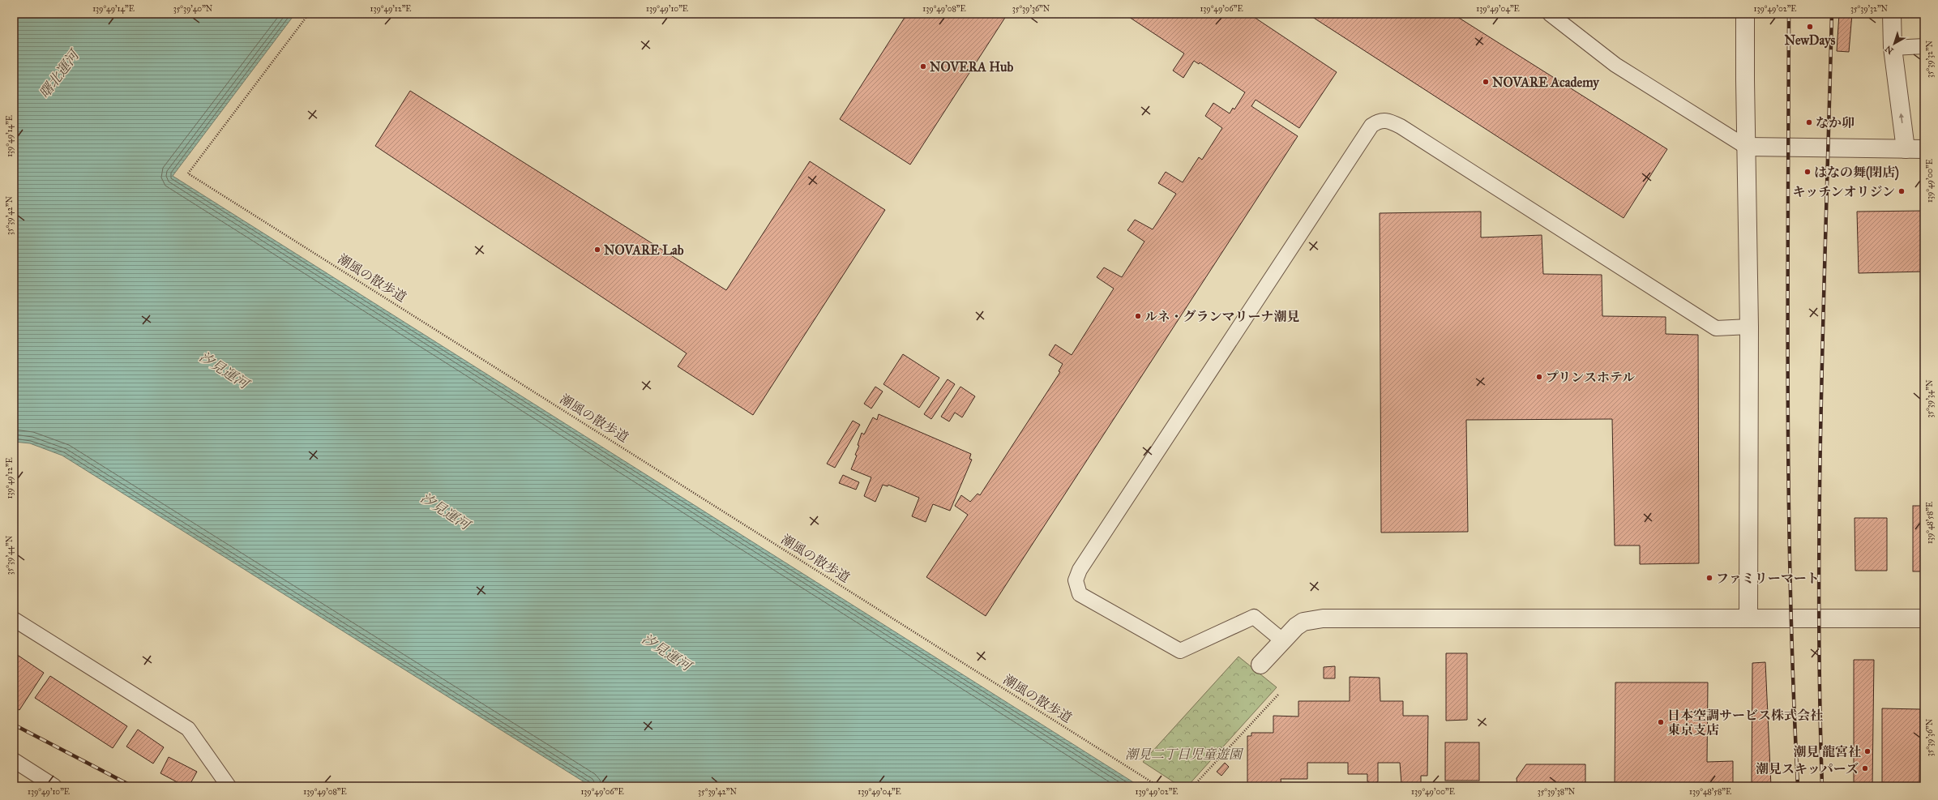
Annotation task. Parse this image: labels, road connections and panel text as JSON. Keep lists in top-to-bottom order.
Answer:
{
  "streets": {
    "path": ["潮風の散歩道"]
  },
  "water": ["曙北運河", "汐見運河"],
  "parks": ["潮見二丁目児童遊園"],
  "places": [
    "NewDays",
    "NOVERA Hub",
    "NOVARE Academy",
    "なか卯",
    "はなの舞(閉店)",
    "キッチンオリジン",
    "NOVARE Lab",
    "ルネ・グランマリーナ潮見",
    "プリンスホテル",
    "ファミリーマート",
    "日本空調サービス株式会社 東京支店",
    "潮見 龍宮社",
    "潮見スキッパーズ"
  ],
  "north": "bottom left",
  "coordinates": [
    "139°49'14\"E",
    "35°39'40\"N",
    "139°49'12\"E",
    "139°49'10\"E",
    "139°49'08\"E",
    "35°39'36\"N",
    "139°49'06\"E",
    "139°49'04\"E",
    "139°49'02\"E",
    "35°39'32\"N",
    "139°49'00\"E",
    "35°39'42\"N",
    "35°39'34\"N",
    "139°48'58\"E",
    "35°39'44\"N",
    "35°39'38\"N"
  ]
}
